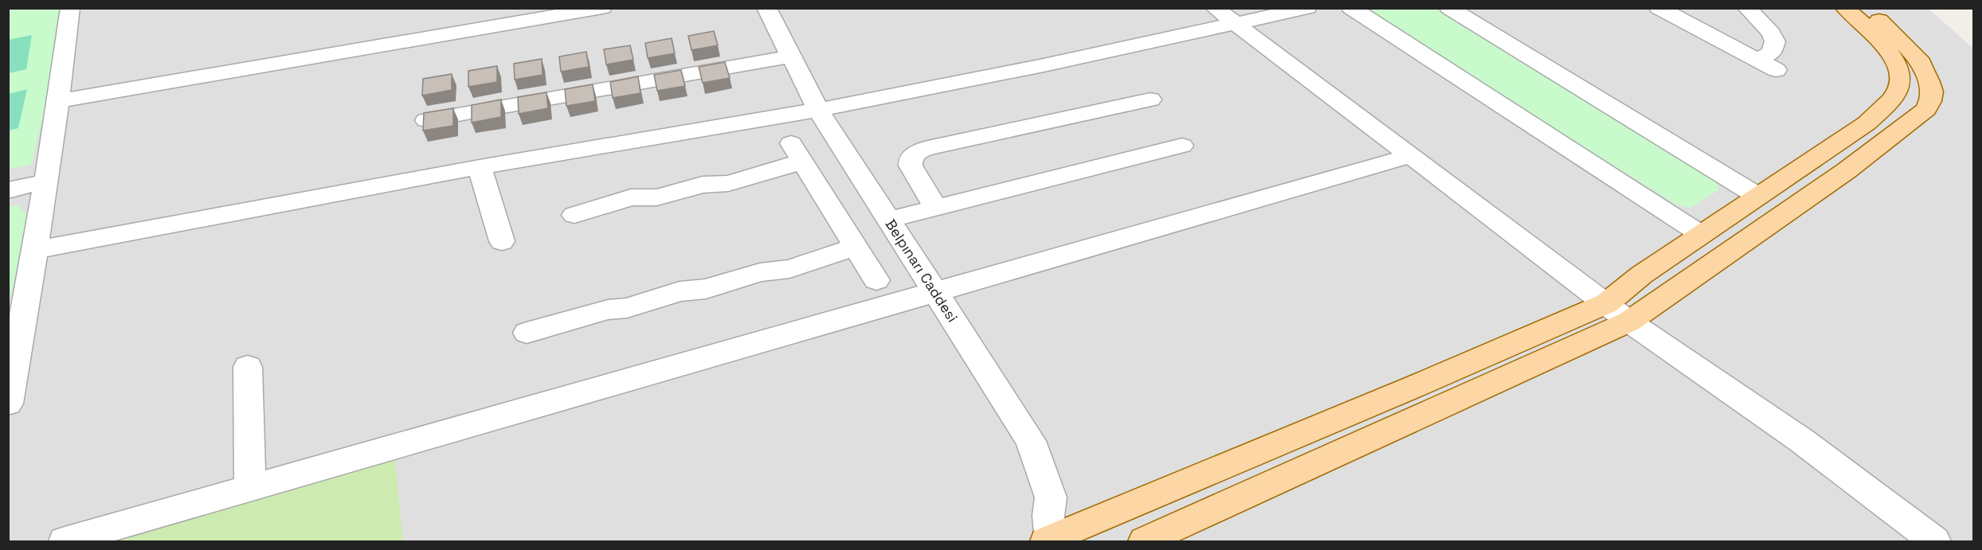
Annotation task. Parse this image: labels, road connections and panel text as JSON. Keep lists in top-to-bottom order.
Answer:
{
  "streets": {
    "street": ["Belpınarı Caddesi"]
  }
}
